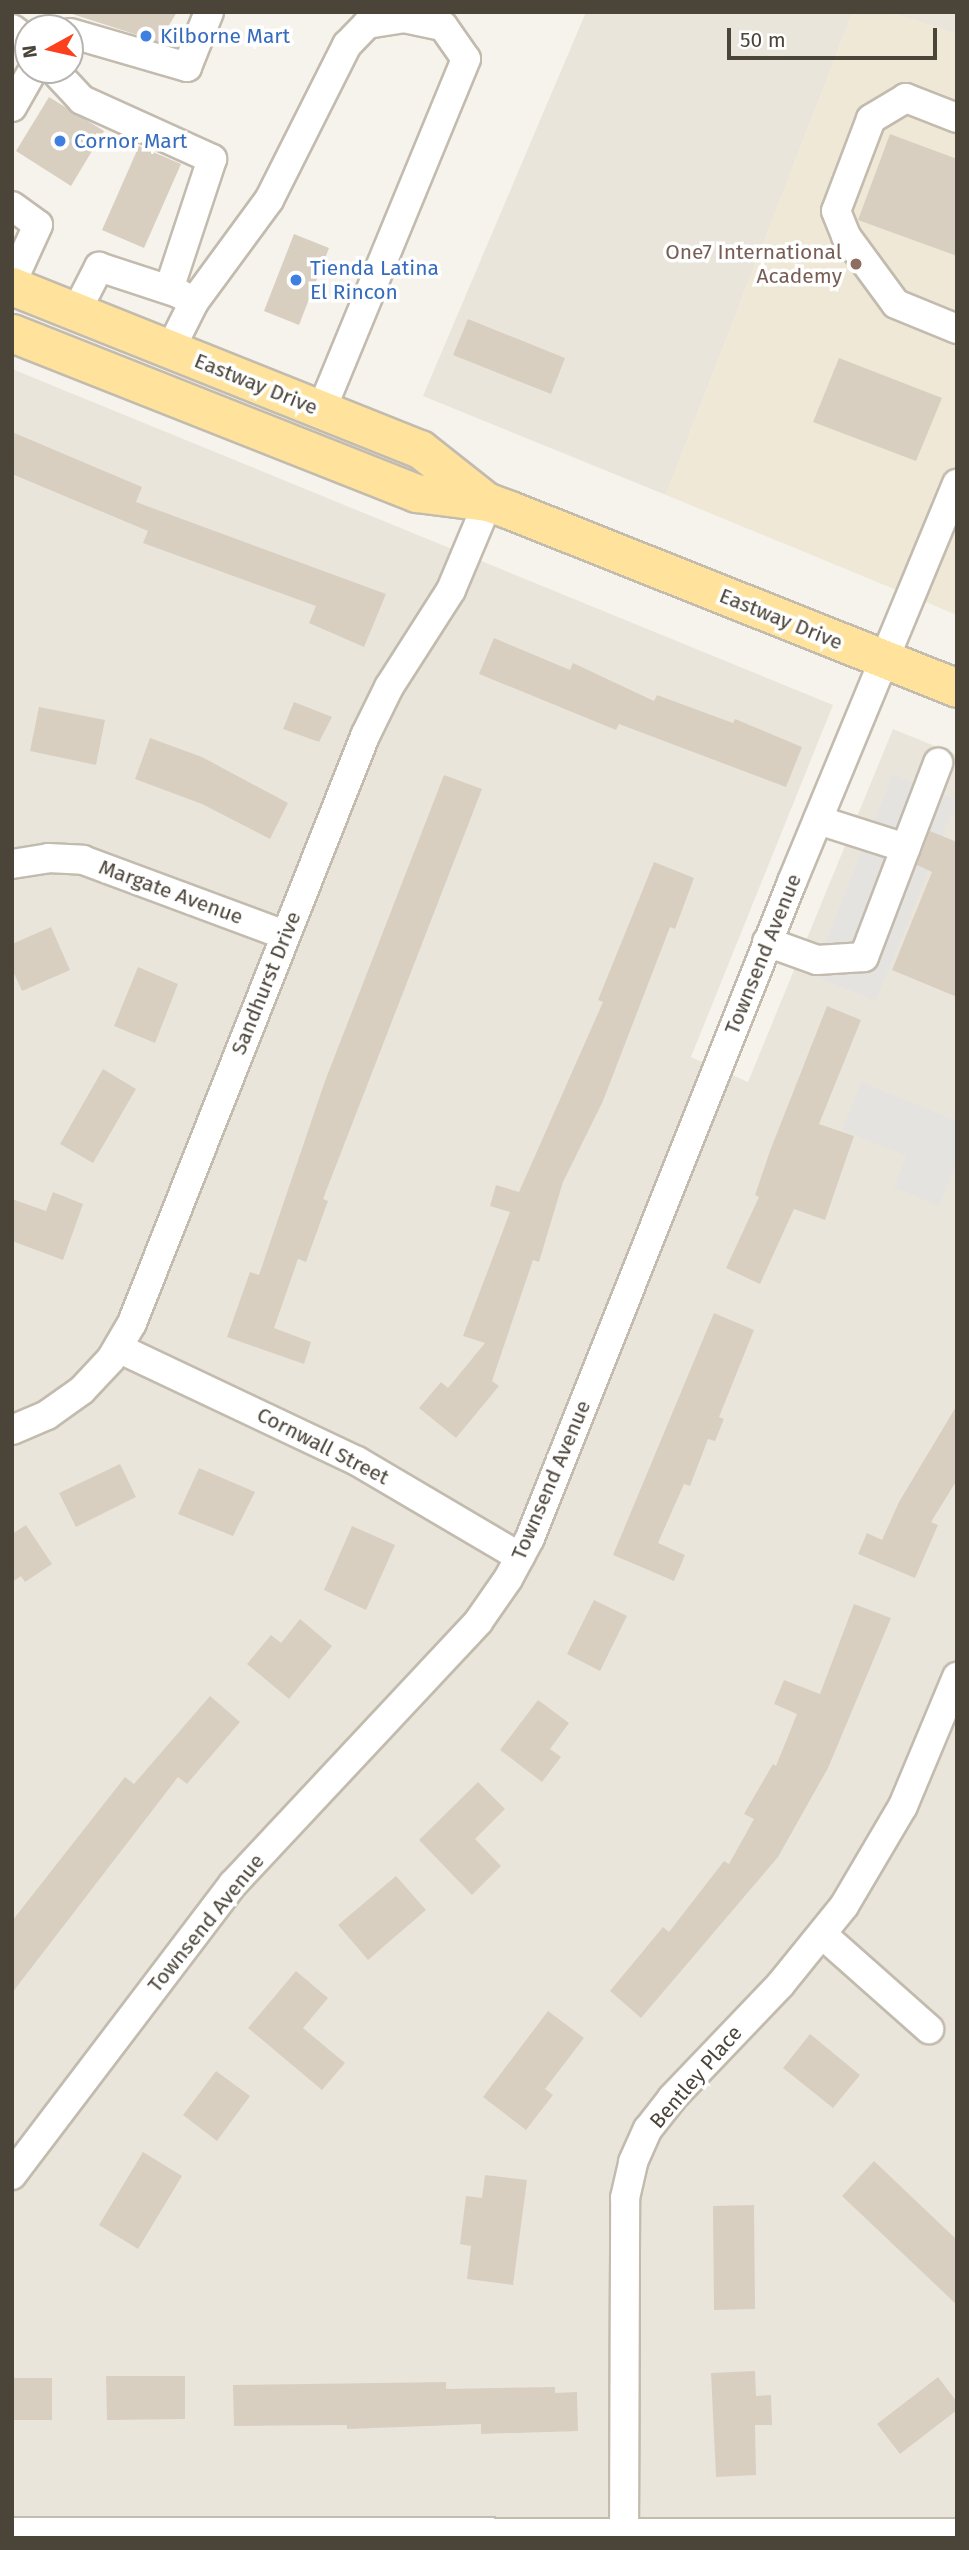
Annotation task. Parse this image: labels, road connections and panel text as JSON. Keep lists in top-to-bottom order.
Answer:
{
  "streets": {
    "main road": ["Eastway Drive"],
    "street": [
      "Margate Avenue",
      "Townsend Avenue",
      "Sandhurst Drive",
      "Cornwall Street",
      "Bentley Place"
    ]
  },
  "crossings": [
    ["Eastway Drive", "Townsend Avenue"],
    ["Eastway Drive", "Sandhurst Drive"],
    ["Margate Avenue", "Sandhurst Drive"],
    ["Townsend Avenue", "Cornwall Street"],
    ["Sandhurst Drive", "Cornwall Street"]
  ],
  "places": [
    "Kilborne Mart",
    "Cornor Mart",
    "One7 International Academy",
    "Tienda Latina El Rincon"
  ],
  "scale_bar": "50 m",
  "north": "left"
}
